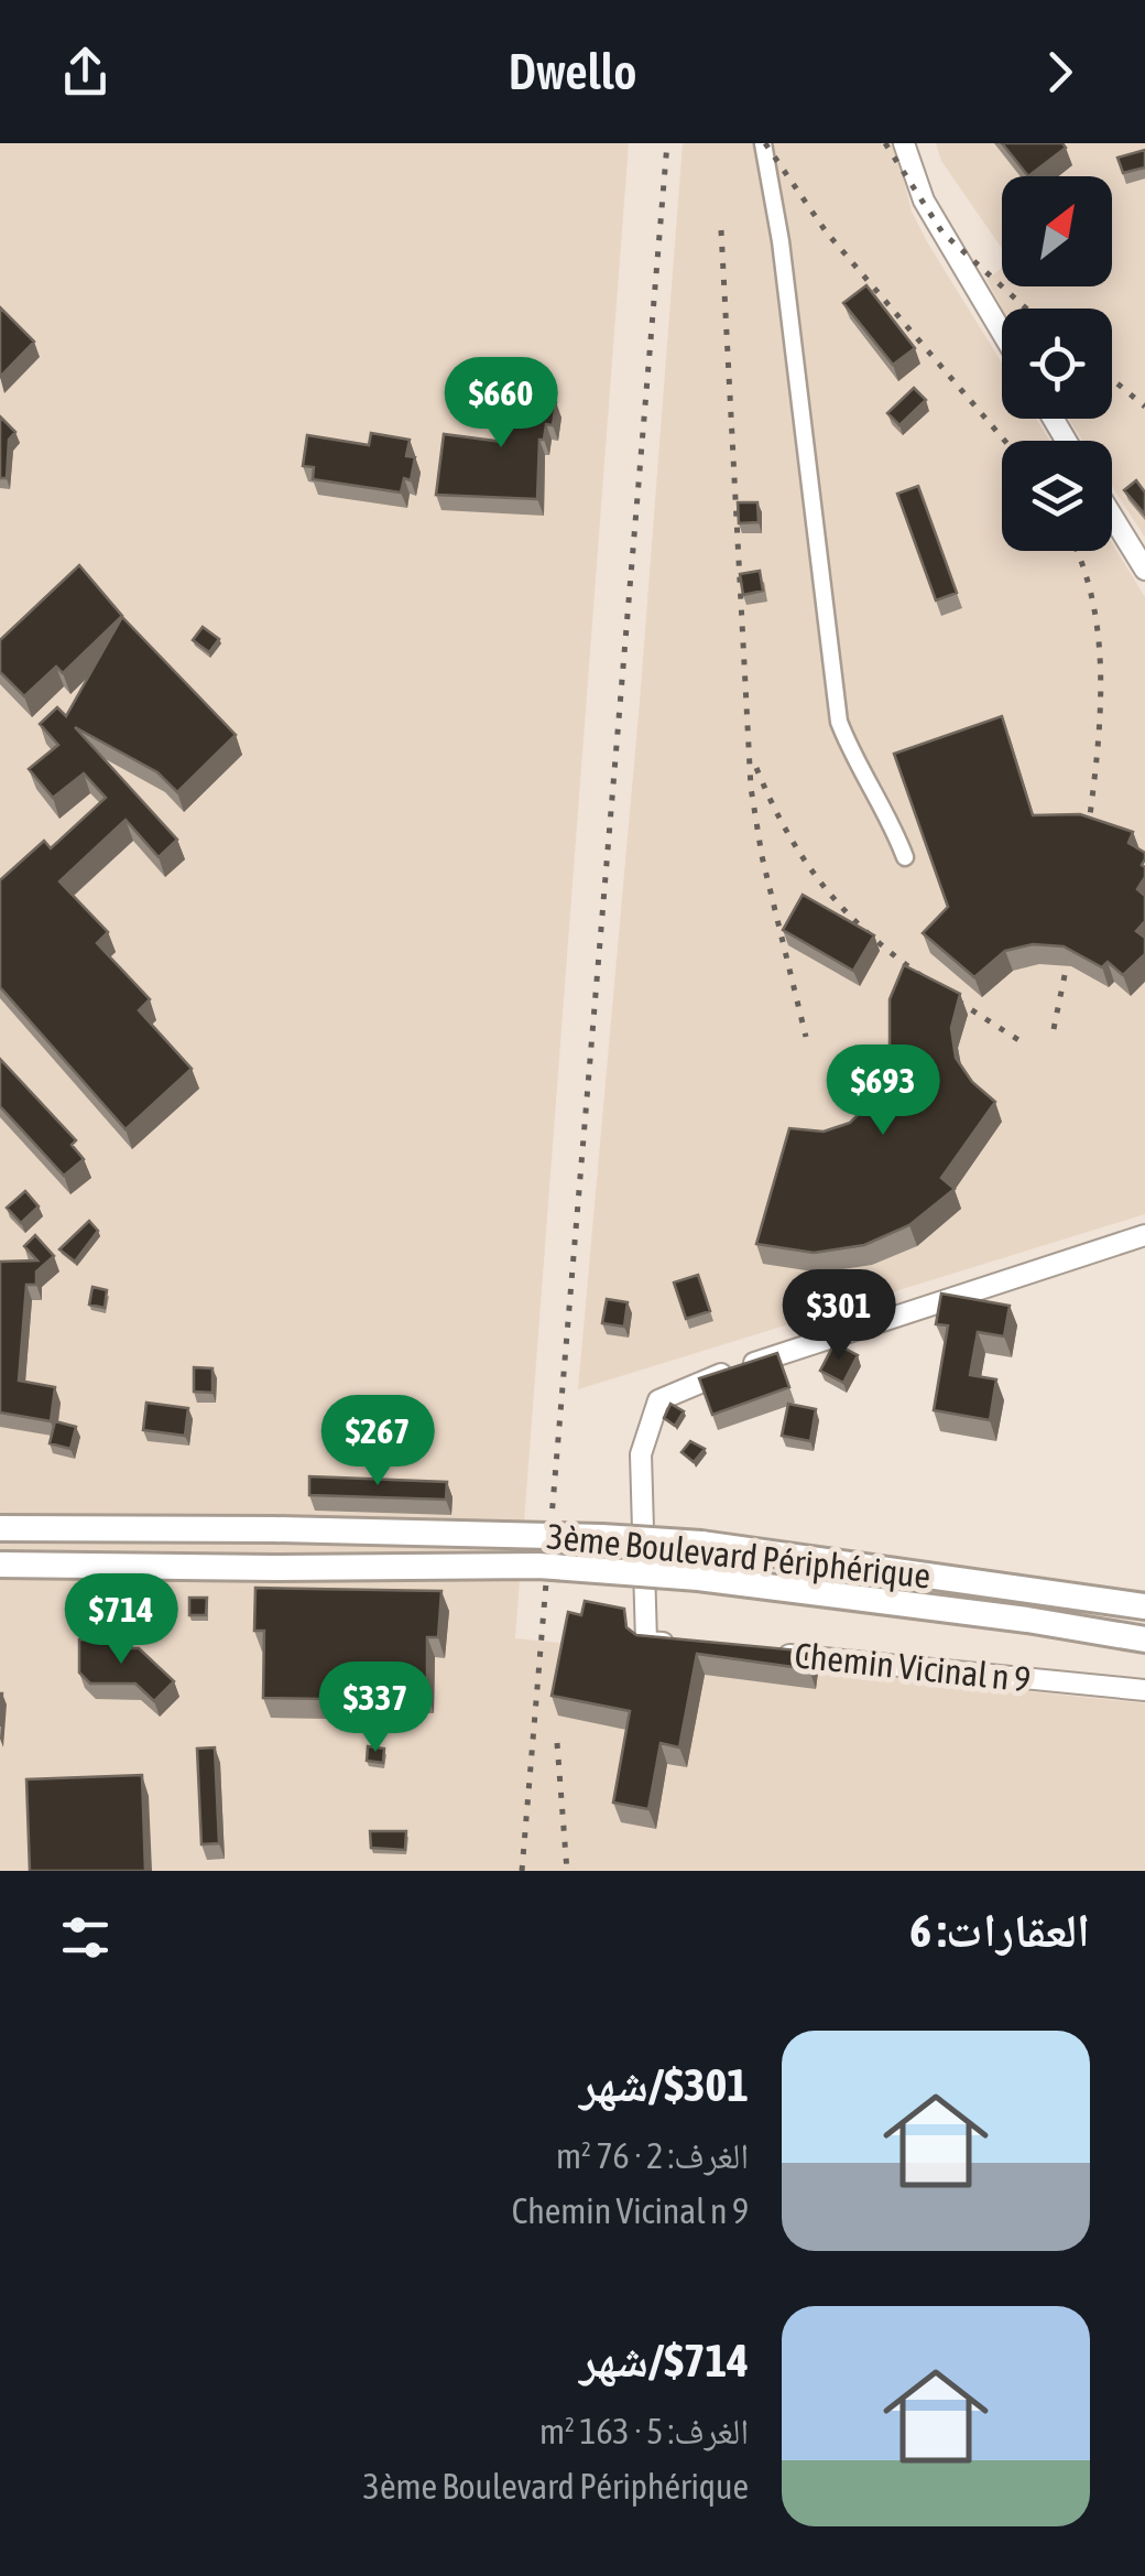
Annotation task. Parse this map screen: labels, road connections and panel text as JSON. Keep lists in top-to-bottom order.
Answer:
{
  "streets": {
    "highway": ["3ème Boulevard Périphérique"],
    "street": ["Chemin Vicinal n 9"]
  },
  "north": "top right",
  "page": {
    "header": "Dwello",
    "price": [
      "$660",
      "$693",
      "$301",
      "$267",
      "$714",
      "$337"
    ],
    "heading": "العقارات: 6",
    "list": [
      {
        "name": "$301/شهر",
        "note": "الغرف: 2 · 76 m² · Chemin Vicinal n 9"
      },
      {
        "name": "$714/شهر",
        "note": "الغرف: 5 · 163 m² · 3ème Boulevard Périphérique"
      }
    ]
  }
}
